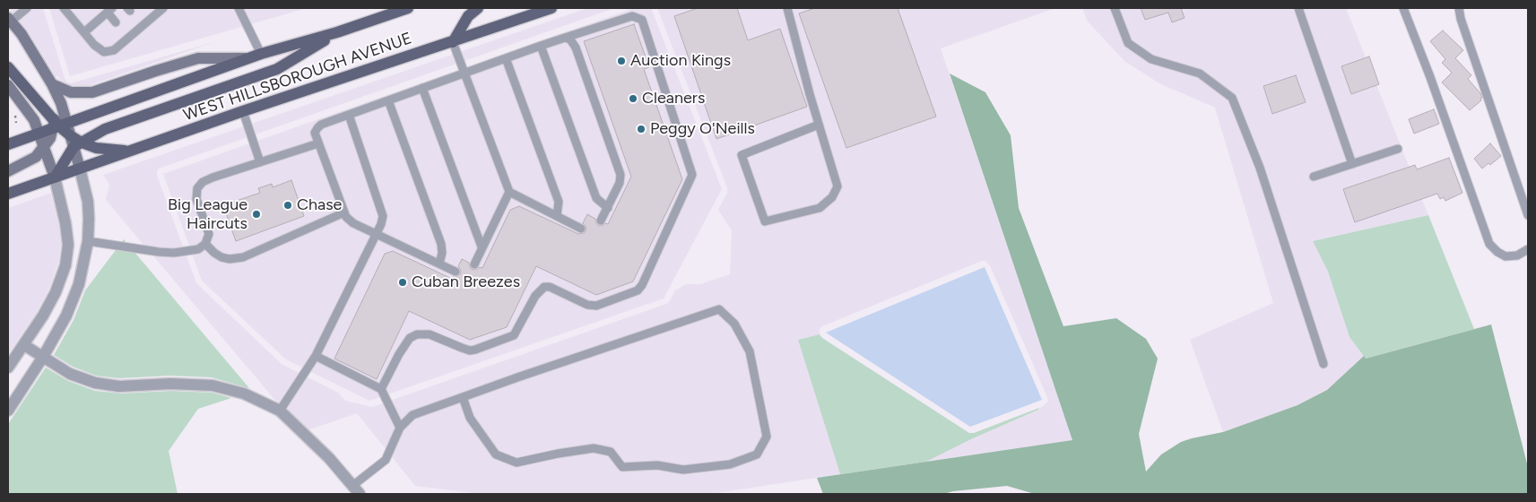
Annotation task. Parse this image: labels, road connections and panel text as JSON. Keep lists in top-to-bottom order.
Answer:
{
  "streets": {
    "main road": ["WEST HILLSBOROUGH AVENUE"]
  },
  "places": [
    "Auction Kings",
    "Cleaners",
    "Peggy O'Neills",
    "Chase",
    "Big League Haircuts",
    "Cuban Breezes"
  ]
}
